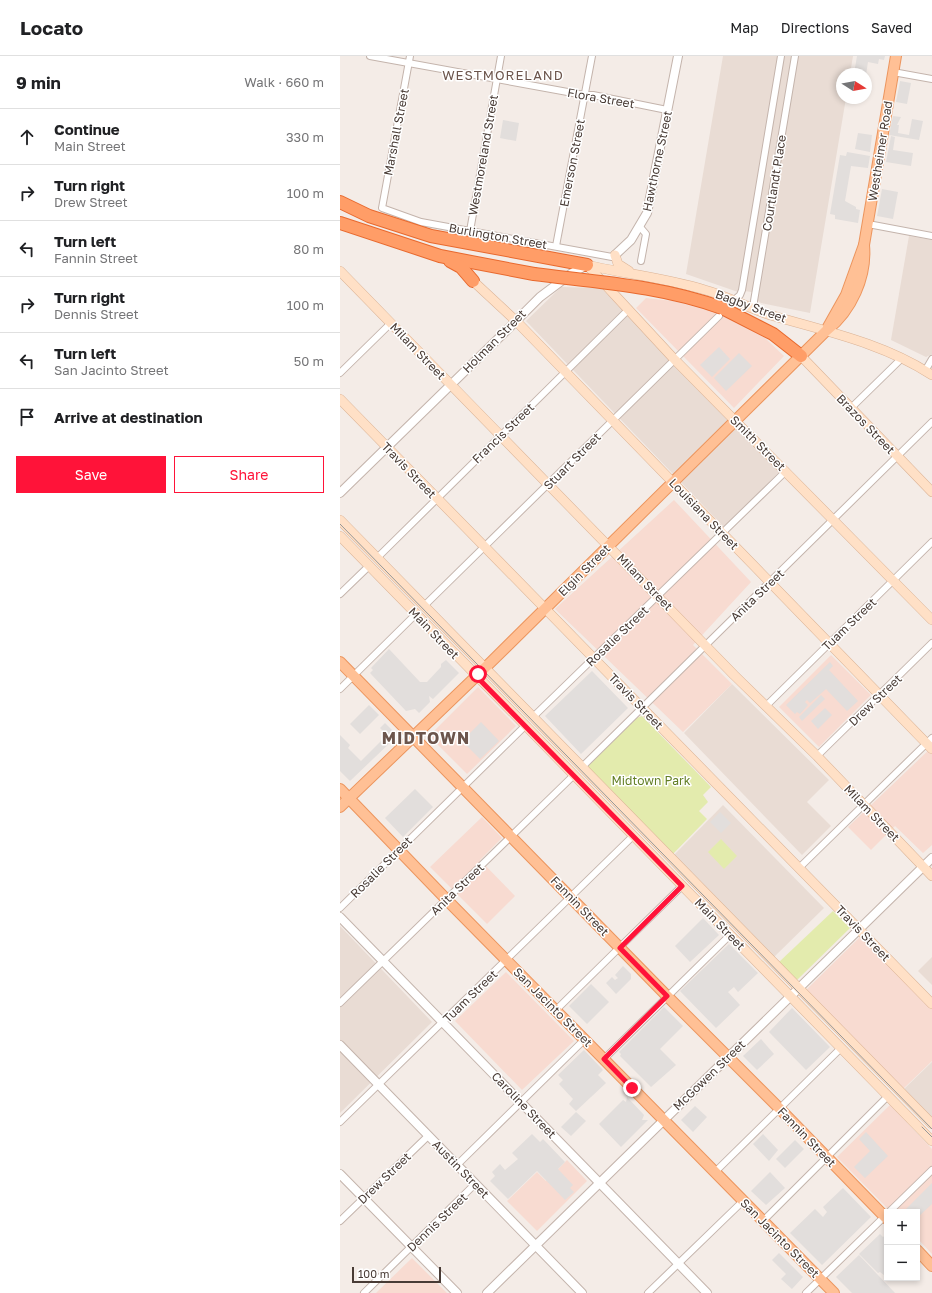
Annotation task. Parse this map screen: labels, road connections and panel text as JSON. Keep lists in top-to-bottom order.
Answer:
{
  "streets": {
    "main road": [
      "Westheimer Road",
      "Bagby Street",
      "Milam Street",
      "Brazos Street",
      "Smith Street",
      "Travis Street",
      "Louisiana Street",
      "Elgin Street",
      "Main Street",
      "Fannin Street",
      "San Jacinto Street"
    ],
    "street": [
      "Flora Street",
      "Marshall Street",
      "Westmoreland Street",
      "Hawthorne Street",
      "Emerson Street",
      "Courtlandt Place",
      "Burlington Street",
      "Holman Street",
      "Francis Street",
      "Stuart Street",
      "Anita Street",
      "Tuam Street",
      "Rosalie Street",
      "Drew Street",
      "McGowen Street",
      "Caroline Street",
      "Austin Street",
      "Dennis Street"
    ]
  },
  "crossings": [
    ["Flora Street", "Marshall Street"],
    ["Flora Street", "Westmoreland Street"],
    ["Flora Street", "Hawthorne Street"],
    ["Flora Street", "Emerson Street"],
    ["Marshall Street", "Burlington Street"],
    ["Westheimer Road", "Bagby Street"],
    ["Westheimer Road", "Elgin Street"],
    ["Westmoreland Street", "Burlington Street"],
    ["Hawthorne Street", "Burlington Street"],
    ["Emerson Street", "Burlington Street"],
    ["Courtlandt Place", "Bagby Street"],
    ["Bagby Street", "Holman Street"],
    ["Bagby Street", "Smith Street"],
    ["Bagby Street", "Elgin Street"],
    ["Holman Street", "Milam Street"],
    ["Holman Street", "Smith Street"],
    ["Holman Street", "Travis Street"],
    ["Holman Street", "Louisiana Street"],
    ["Milam Street", "Francis Street"],
    ["Milam Street", "Stuart Street"],
    ["Milam Street", "Elgin Street"],
    ["Milam Street", "Anita Street"],
    ["Milam Street", "Tuam Street"],
    ["Milam Street", "Rosalie Street"],
    ["Milam Street", "Drew Street"],
    ["Milam Street", "McGowen Street"],
    ["Brazos Street", "Elgin Street"],
    ["Brazos Street", "Anita Street"],
    ["Francis Street", "Smith Street"],
    ["Francis Street", "Travis Street"],
    ["Francis Street", "Louisiana Street"],
    ["Francis Street", "Main Street"],
    ["Smith Street", "Stuart Street"],
    ["Smith Street", "Elgin Street"],
    ["Smith Street", "Anita Street"],
    ["Smith Street", "Tuam Street"],
    ["Smith Street", "Rosalie Street"],
    ["Stuart Street", "Travis Street"],
    ["Stuart Street", "Louisiana Street"],
    ["Stuart Street", "Main Street"],
    ["Travis Street", "Elgin Street"],
    ["Travis Street", "Anita Street"],
    ["Travis Street", "Rosalie Street"],
    ["Travis Street", "McGowen Street"],
    ["Louisiana Street", "Elgin Street"],
    ["Louisiana Street", "Anita Street"],
    ["Louisiana Street", "Tuam Street"],
    ["Louisiana Street", "Rosalie Street"],
    ["Louisiana Street", "Drew Street"],
    ["Elgin Street", "Main Street"],
    ["Elgin Street", "Fannin Street"],
    ["Elgin Street", "San Jacinto Street"],
    ["Anita Street", "Main Street"],
    ["Anita Street", "Fannin Street"],
    ["Anita Street", "San Jacinto Street"],
    ["Anita Street", "Caroline Street"],
    ["Tuam Street", "Main Street"],
    ["Tuam Street", "Fannin Street"],
    ["Tuam Street", "San Jacinto Street"],
    ["Tuam Street", "Caroline Street"],
    ["Tuam Street", "Austin Street"],
    ["Main Street", "Rosalie Street"],
    ["Main Street", "McGowen Street"],
    ["Rosalie Street", "Fannin Street"],
    ["Rosalie Street", "San Jacinto Street"],
    ["Drew Street", "Austin Street"],
    ["Fannin Street", "McGowen Street"],
    ["San Jacinto Street", "McGowen Street"],
    ["McGowen Street", "Caroline Street"],
    ["McGowen Street", "Austin Street"],
    ["Austin Street", "Dennis Street"]
  ],
  "districts": ["WESTMORELAND", "MIDTOWN"],
  "parks": ["Midtown Park"],
  "scale_bar": "100 m",
  "north": "right",
  "page": {
    "header": "Locato",
    "nav": ["Map", "Directions", "Saved"],
    "heading": ["9 min", "Walk · 660 m"],
    "list": [
      ["Continue", "Main Street", "330 m"],
      ["Turn right", "Drew Street", "100 m"],
      ["Turn left", "Fannin Street", "80 m"],
      ["Turn right", "Dennis Street", "100 m"],
      ["Turn left", "San Jacinto Street", "50 m"],
      "Arrive at destination"
    ],
    "buttons": ["Save", "Share"],
    "map_buttons": ["+", "−"],
    "scale": "100 m"
  }
}
